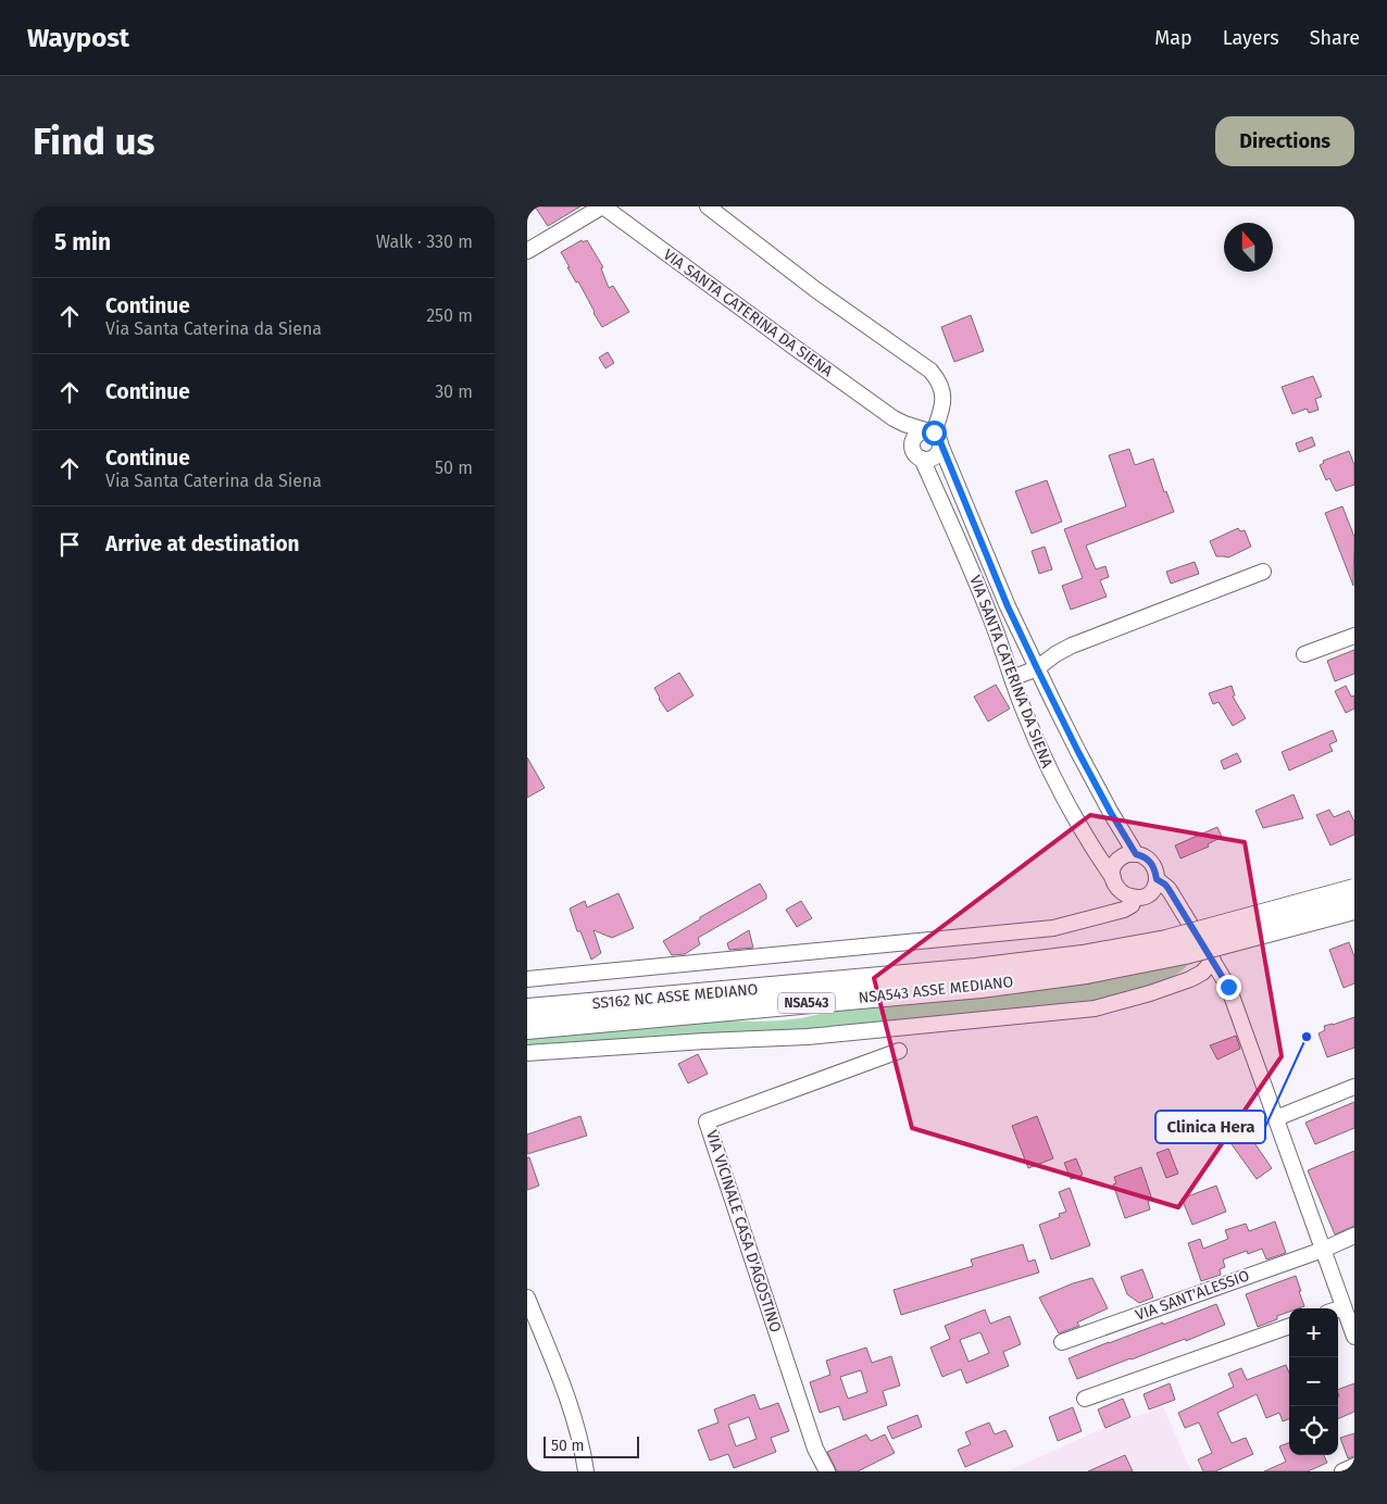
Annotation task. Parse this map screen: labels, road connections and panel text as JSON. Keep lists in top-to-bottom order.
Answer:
{
  "streets": {
    "highway": ["NSA543 ASSE MEDIANO", "SS162 NC ASSE MEDIANO", "NSA543"],
    "street": ["VIA SANTA CATERINA DA SIENA", "VIA VICINALE CASA D'AGOSTINO", "VIA SANT'ALESSIO"]
  },
  "crossings": [
    ["NSA543 ASSE MEDIANO", "SS162 NC ASSE MEDIANO"]
  ],
  "places": ["Clinica Hera"],
  "scale_bar": "50 m",
  "north": "top",
  "page": {
    "header": "Waypost",
    "nav": ["Map", "Layers", "Share"],
    "buttons": "Directions",
    "title": "Find us",
    "heading": ["5 min", "Walk · 330 m"],
    "list": [
      ["Continue", "Via Santa Caterina da Siena", "250 m"],
      ["Continue", "30 m"],
      ["Continue", "Via Santa Caterina da Siena", "50 m"],
      "Arrive at destination"
    ],
    "map_buttons": ["+", "−"],
    "scale": "50 m"
  }
}
